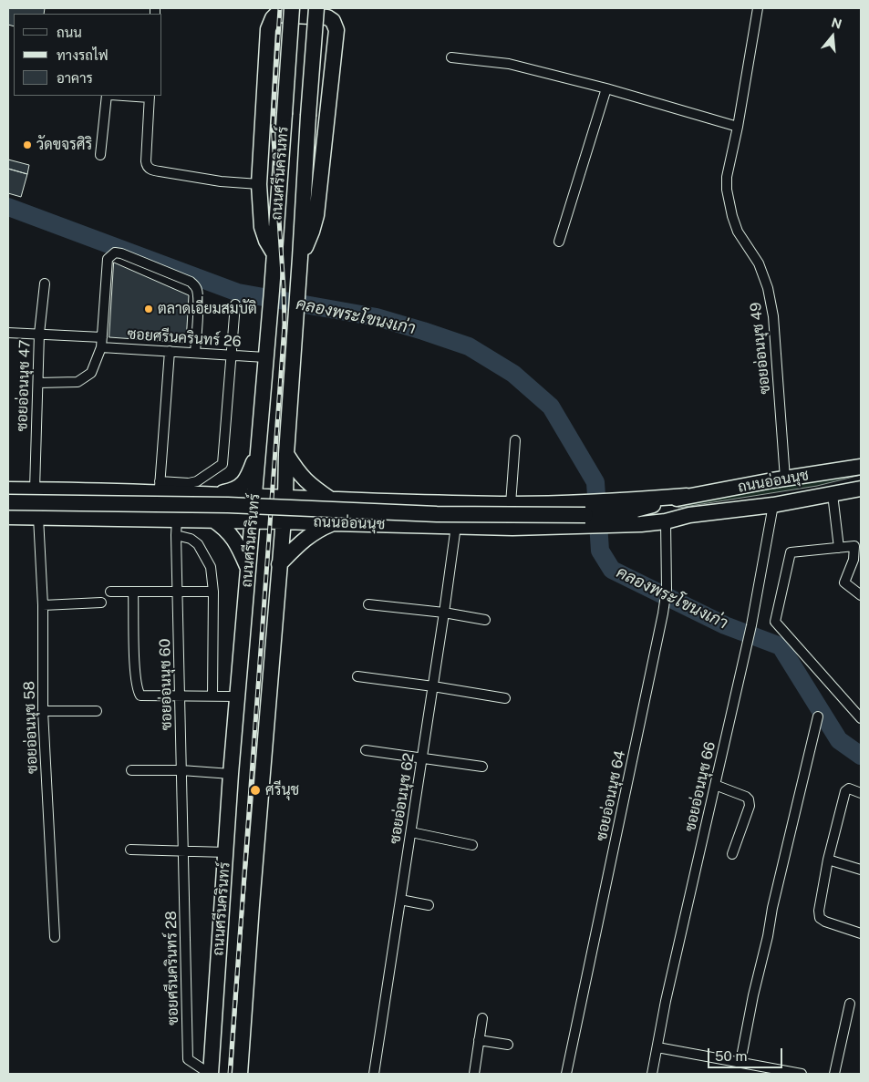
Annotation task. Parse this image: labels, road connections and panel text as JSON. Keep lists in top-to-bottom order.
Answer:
{
  "streets": {
    "main road": ["ถนนศรีนครินทร์", "ถนนอ่อนนุช"],
    "street": [
      "ซอยศรีนครินทร์ 26",
      "ซอยอ่อนนุช 49",
      "ซอยอ่อนนุช 47",
      "ซอยอ่อนนุช 60",
      "ซอยอ่อนนุช 58",
      "ซอยอ่อนนุช 66",
      "ซอยอ่อนนุช 64",
      "ซอยอ่อนนุช 62",
      "ซอยศรีนครินทร์ 28"
    ]
  },
  "crossings": [
    ["ถนนศรีนครินทร์", "ซอยศรีนครินทร์ 26"],
    ["ถนนศรีนครินทร์", "ถนนอ่อนนุช"],
    ["ถนนศรีนครินทร์", "ซอยศรีนครินทร์ 28"],
    ["ซอยศรีนครินทร์ 26", "ซอยอ่อนนุช 47"],
    ["ซอยอ่อนนุช 49", "ถนนอ่อนนุช"],
    ["ซอยอ่อนนุช 47", "ถนนอ่อนนุช"],
    ["ถนนอ่อนนุช", "ซอยอ่อนนุช 60"],
    ["ถนนอ่อนนุช", "ซอยอ่อนนุช 58"],
    ["ถนนอ่อนนุช", "ซอยอ่อนนุช 66"],
    ["ถนนอ่อนนุช", "ซอยอ่อนนุช 64"],
    ["ถนนอ่อนนุช", "ซอยอ่อนนุช 62"],
    ["ซอยอ่อนนุช 60", "ซอยศรีนครินทร์ 28"]
  ],
  "water": ["คลองพระโขนงเก่า"],
  "places": ["วัดขจรศิริ", "ตลาดเอี่ยมสมบัติ", "ศรีนุช"],
  "legend": ["ถนน", "ทางรถไฟ", "อาคาร"],
  "scale_bar": "50 m",
  "north": "top"
}
